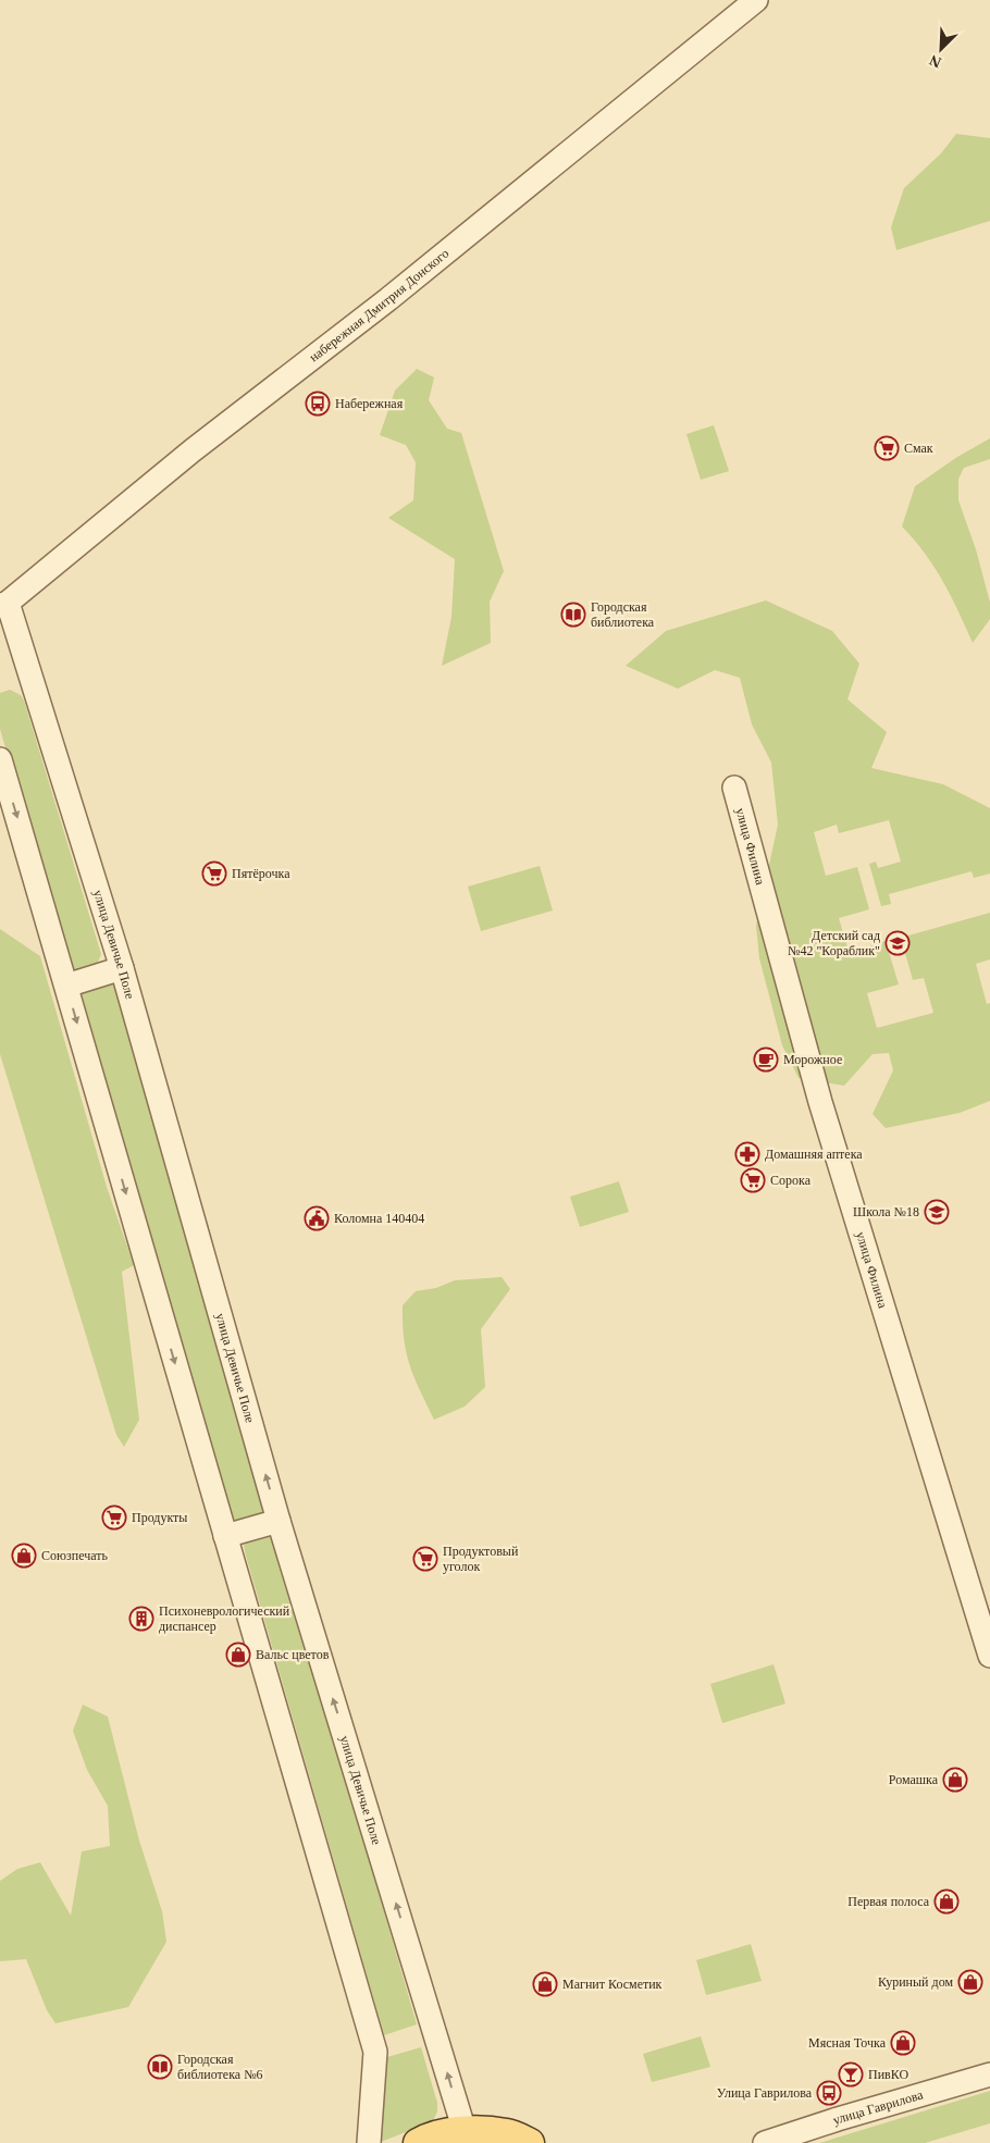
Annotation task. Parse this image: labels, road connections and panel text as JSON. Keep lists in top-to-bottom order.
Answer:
{
  "streets": {
    "street": [
      "набережная Дмитрия Донского",
      "улица Филина",
      "улица Девичье Поле",
      "улица Гаврилова"
    ]
  },
  "crossings": [
    ["набережная Дмитрия Донского", "улица Девичье Поле"]
  ],
  "places": {
    "bus stop": ["Набережная", "Улица Гаврилова"],
    "supermarket": [
      "Смак",
      "Пятёрочка",
      "Сорока",
      "Продукты",
      "Продуктовый уголок"
    ],
    "library": ["Городская библиотека", "Городская библиотека №6"],
    "school or university": ["Детский сад №42 \"Кораблик\"", "Школа №18"],
    "cafe": ["Морожное"],
    "pharmacy": ["Домашняя аптека"],
    "public building": ["Коломна 140404"],
    "shop": [
      "Союзпечать",
      "Вальс цветов",
      "Ромашка",
      "Первая полоса",
      "Куриный дом",
      "Магнит Косметик",
      "Мясная Точка"
    ],
    "building": ["Психоневрологический диспансер"],
    "bar": ["ПивКО"]
  },
  "north": "bottom left"
}
